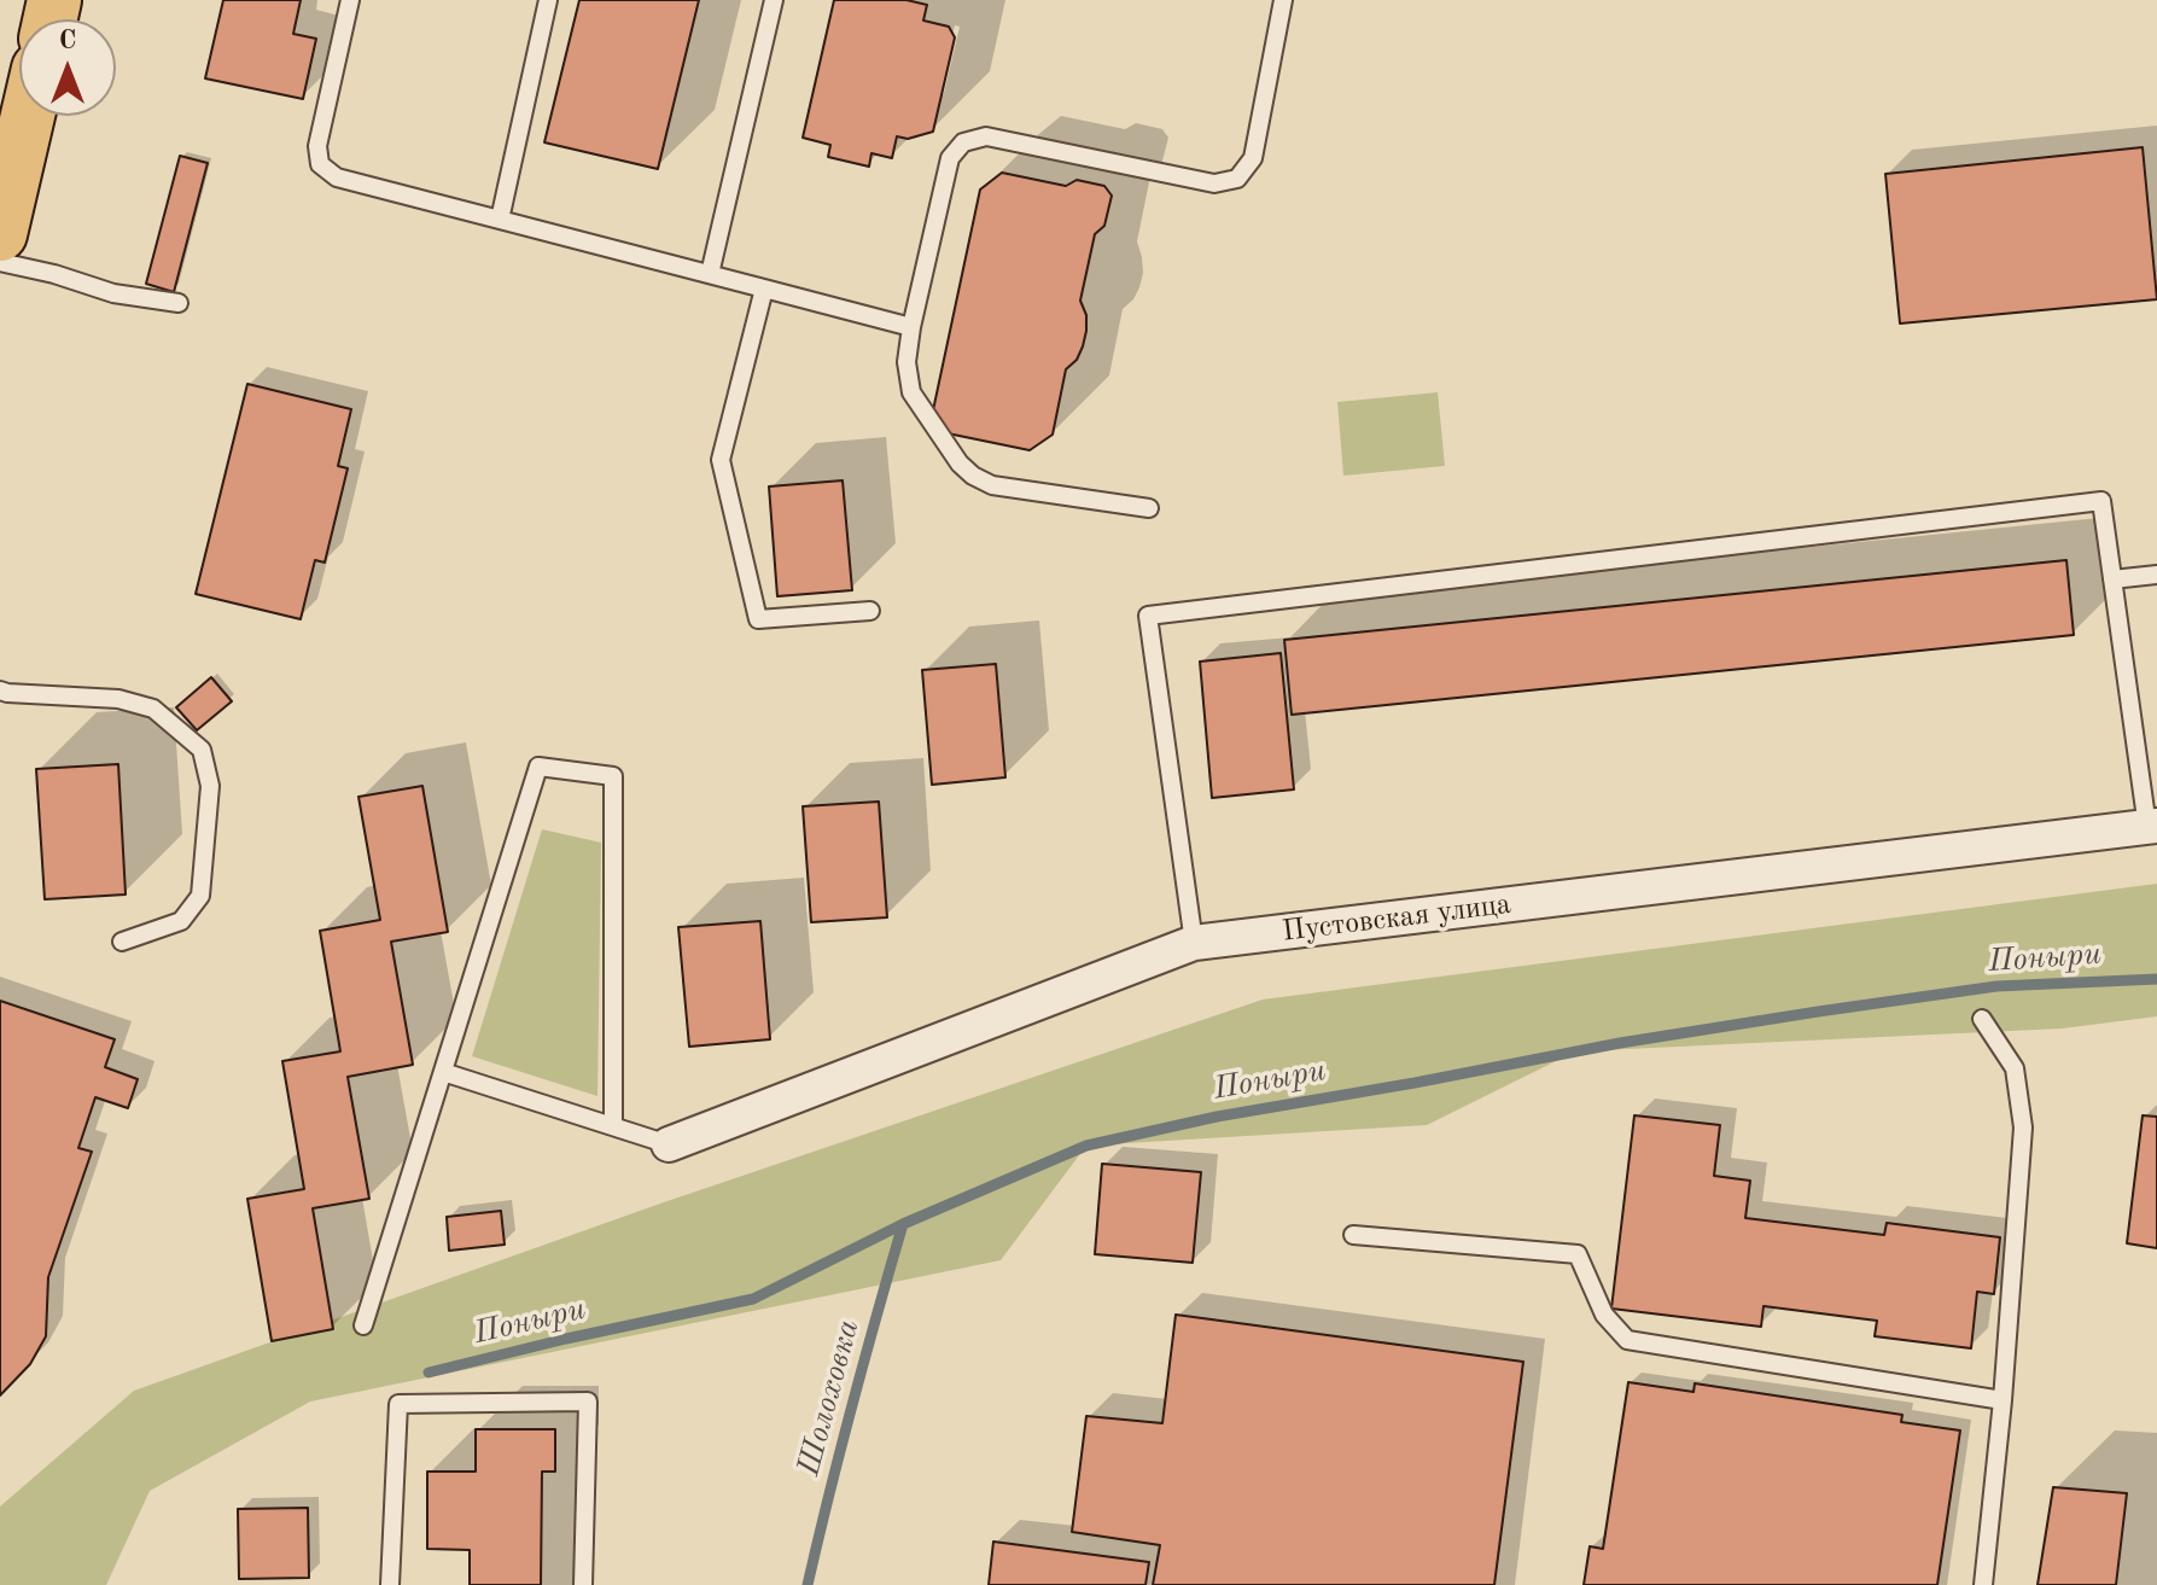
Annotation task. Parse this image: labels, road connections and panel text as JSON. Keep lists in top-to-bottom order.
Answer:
{
  "streets": {
    "street": ["Пустовская улица"]
  },
  "water": ["Поныри", "Шолоховка"],
  "north": "top"
}
